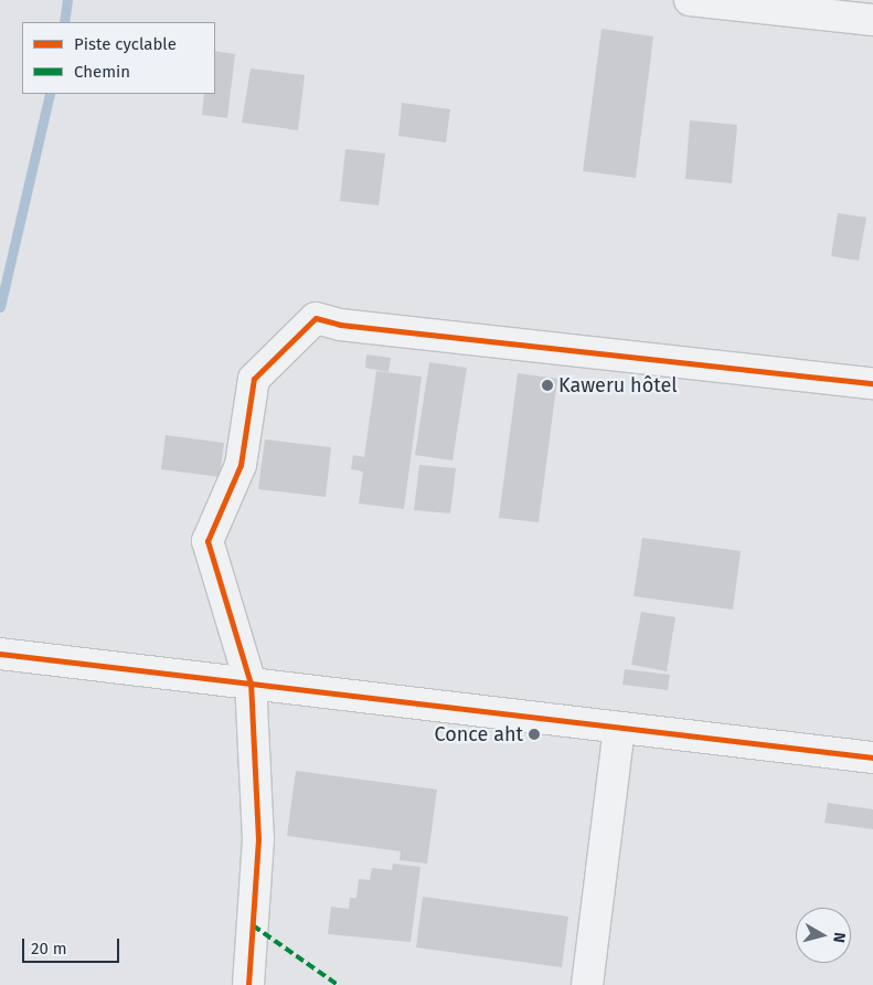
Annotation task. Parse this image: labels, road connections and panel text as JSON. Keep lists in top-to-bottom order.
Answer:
{
  "places": ["Kaweru hôtel", "Conce aht"],
  "legend": ["Piste cyclable", "Chemin"],
  "scale_bar": "20 m",
  "north": "right"
}
